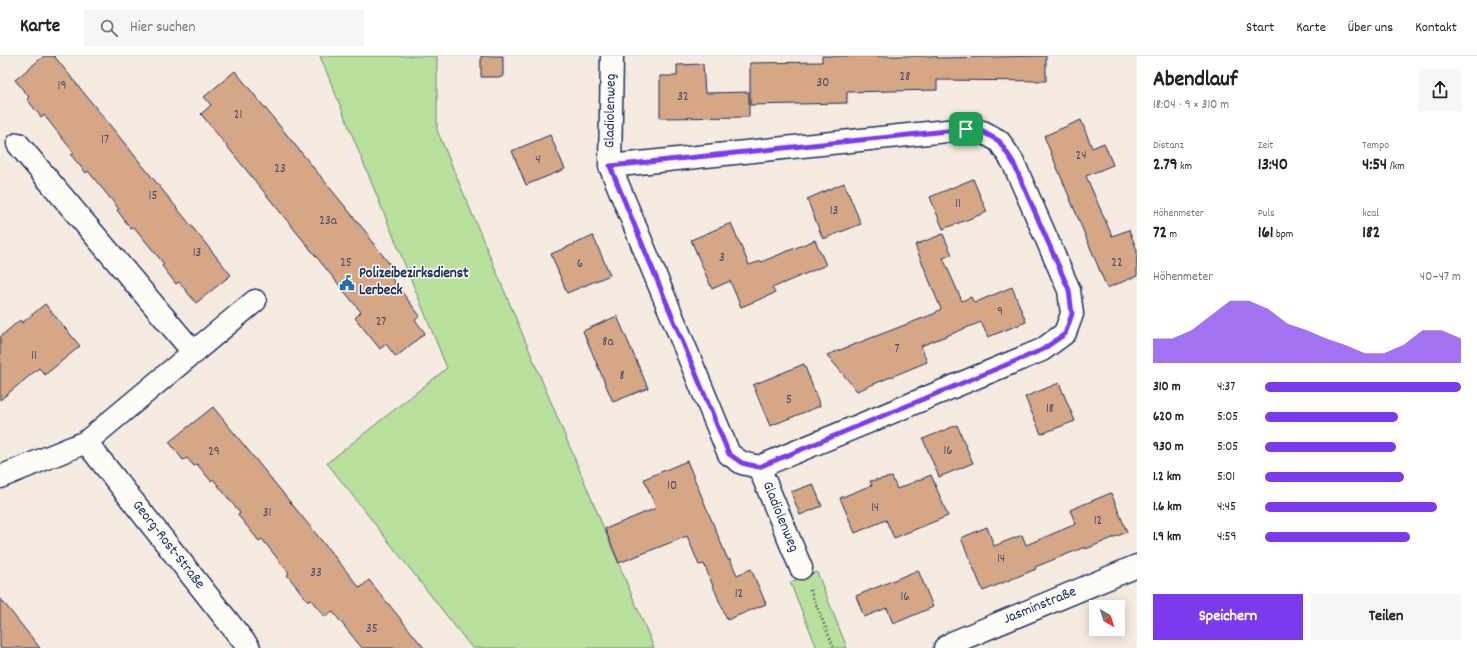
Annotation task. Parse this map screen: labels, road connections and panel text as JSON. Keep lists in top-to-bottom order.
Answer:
{
  "streets": {
    "street": ["Gladiolenweg", "Georg-Rost-Straße", "Jasminstraße"]
  },
  "places": {
    "public building": ["Polizeibezirksdienst Lerbeck"]
  },
  "house_numbers": [
    "28",
    "30",
    "19",
    "32",
    "21",
    "17",
    "24",
    "4",
    "23",
    "15",
    "11",
    "13",
    "23a",
    "13",
    "3",
    "25",
    "22",
    "6",
    "9",
    "27",
    "8a",
    "7",
    "11",
    "8",
    "5",
    "18",
    "16",
    "29",
    "10",
    "14",
    "31",
    "12",
    "14",
    "33",
    "12",
    "16",
    "35"
  ],
  "north": "bottom right",
  "page": {
    "header": "Karte",
    "search": "Hier suchen",
    "nav": [
      "Start",
      "Karte",
      "Über uns",
      "Kontakt"
    ],
    "heading": ["Abendlauf", "18:04 · 9 × 310 m"],
    "stats": [
      ["Distanz", "2.79 km"],
      ["Zeit", "13:40"],
      ["Tempo", "4:54 /km"],
      ["Höhenmeter", "72 m"],
      ["Puls", "161 bpm"],
      ["kcal", "182"]
    ],
    "chart": ["Höhenmeter", "40–47 m"],
    "list": [
      {
        "name": "310 m",
        "note": "4:37"
      },
      {
        "name": "620 m",
        "note": "5:05"
      },
      {
        "name": "930 m",
        "note": "5:05"
      },
      {
        "name": "1.2 km",
        "note": "5:01"
      },
      {
        "name": "1.6 km",
        "note": "4:45"
      },
      {
        "name": "1.9 km",
        "note": "4:59"
      }
    ],
    "buttons": ["Speichern", "Teilen"]
  }
}
